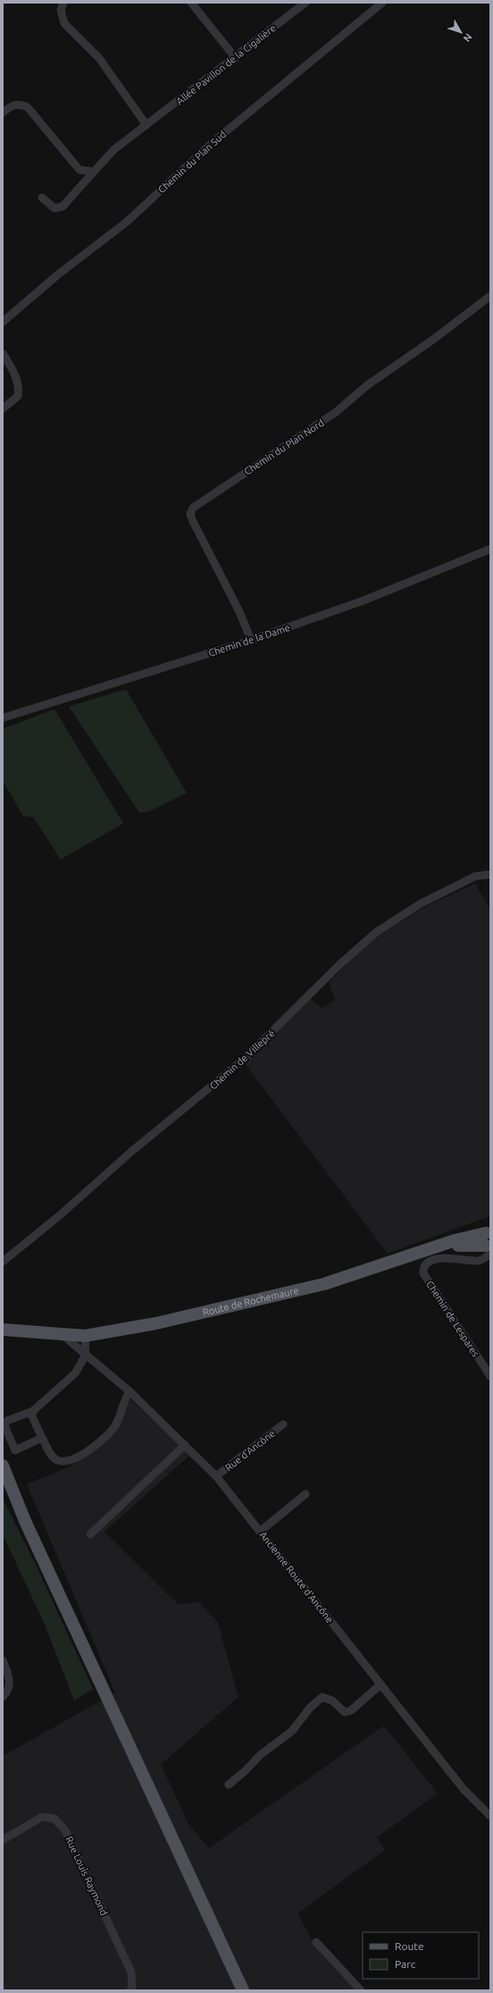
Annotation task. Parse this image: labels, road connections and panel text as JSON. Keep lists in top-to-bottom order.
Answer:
{
  "streets": {
    "main road": ["Route de Rochemaure"],
    "street": [
      "Allée Pavillon de la Cigalière",
      "Chemin du Plan Sud",
      "Chemin du Plan Nord",
      "Chemin de la Dame",
      "Chemin de Villepré",
      "Chemin de Lespares",
      "Rue d'Ancône",
      "Ancienne Route d'Ancône",
      "Rue Louis Raymond"
    ]
  },
  "crossings": [
    ["Chemin du Plan Nord", "Chemin de la Dame"],
    ["Route de Rochemaure", "Chemin de Lespares"],
    ["Rue d'Ancône", "Ancienne Route d'Ancône"]
  ],
  "legend": ["Route", "Parc"],
  "north": "bottom right"
}
